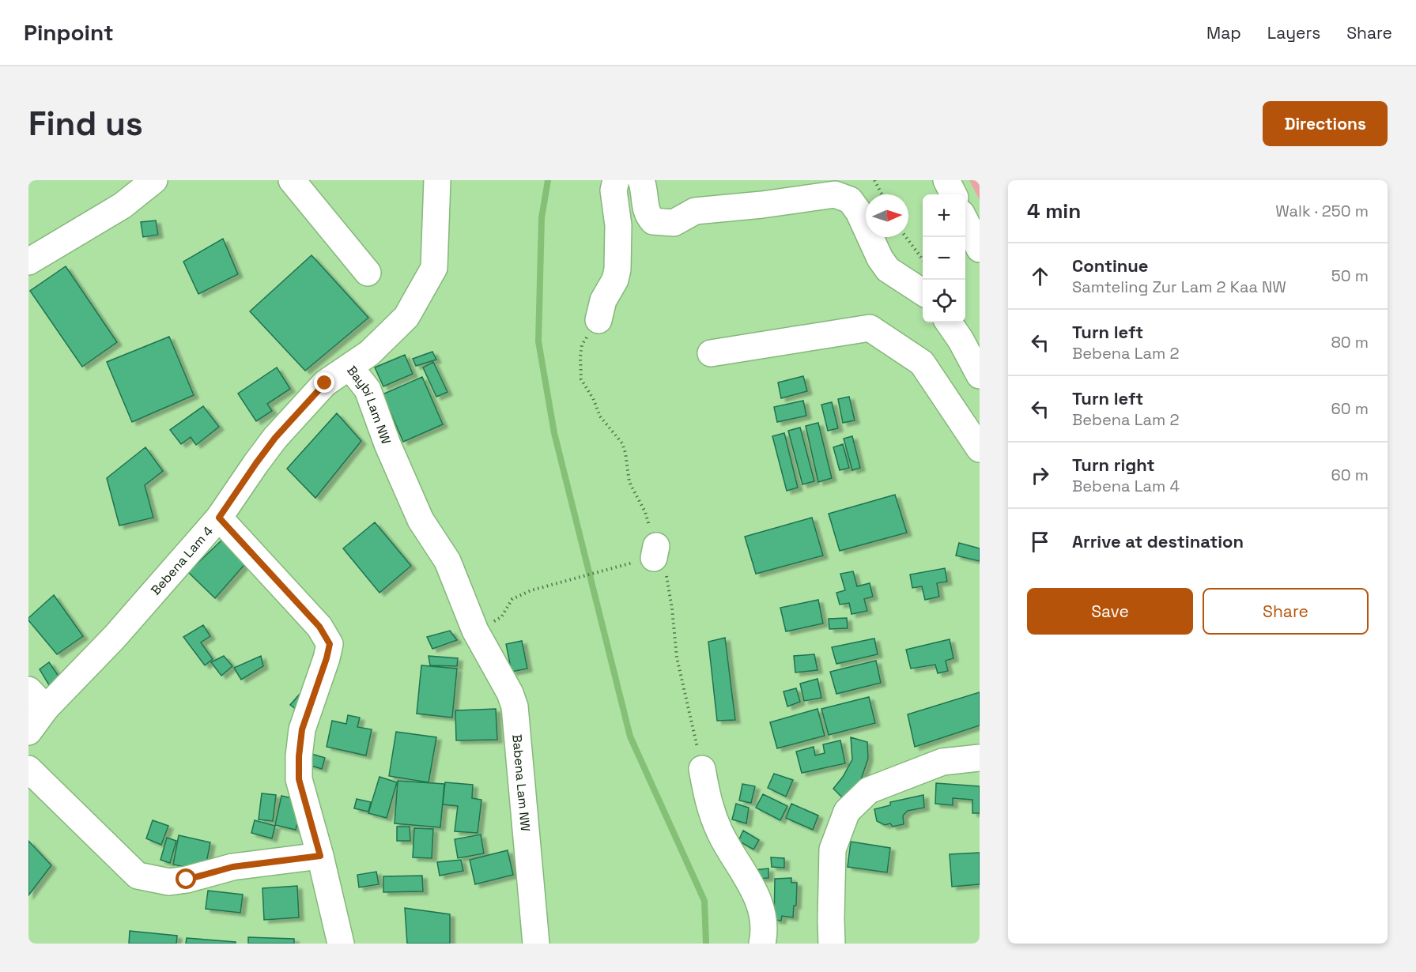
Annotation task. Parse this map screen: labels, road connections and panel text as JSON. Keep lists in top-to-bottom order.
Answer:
{
  "streets": {
    "street": ["Baybi Lam NW", "Bebena Lam 4", "Babena Lam NW"]
  },
  "crossings": [
    ["Baybi Lam NW", "Bebena Lam 4"],
    ["Baybi Lam NW", "Babena Lam NW"]
  ],
  "north": "right",
  "page": {
    "header": "Pinpoint",
    "nav": ["Map", "Layers", "Share"],
    "buttons": [
      "Directions",
      ["Save", "Share"]
    ],
    "title": "Find us",
    "heading": ["4 min", "Walk · 250 m"],
    "map_buttons": ["+", "−"],
    "list": [
      ["Continue", "Samteling Zur Lam 2 Kaa NW", "50 m"],
      ["Turn left", "Bebena Lam 2", "80 m"],
      ["Turn left", "Bebena Lam 2", "60 m"],
      ["Turn right", "Bebena Lam 4", "60 m"],
      "Arrive at destination"
    ]
  }
}
